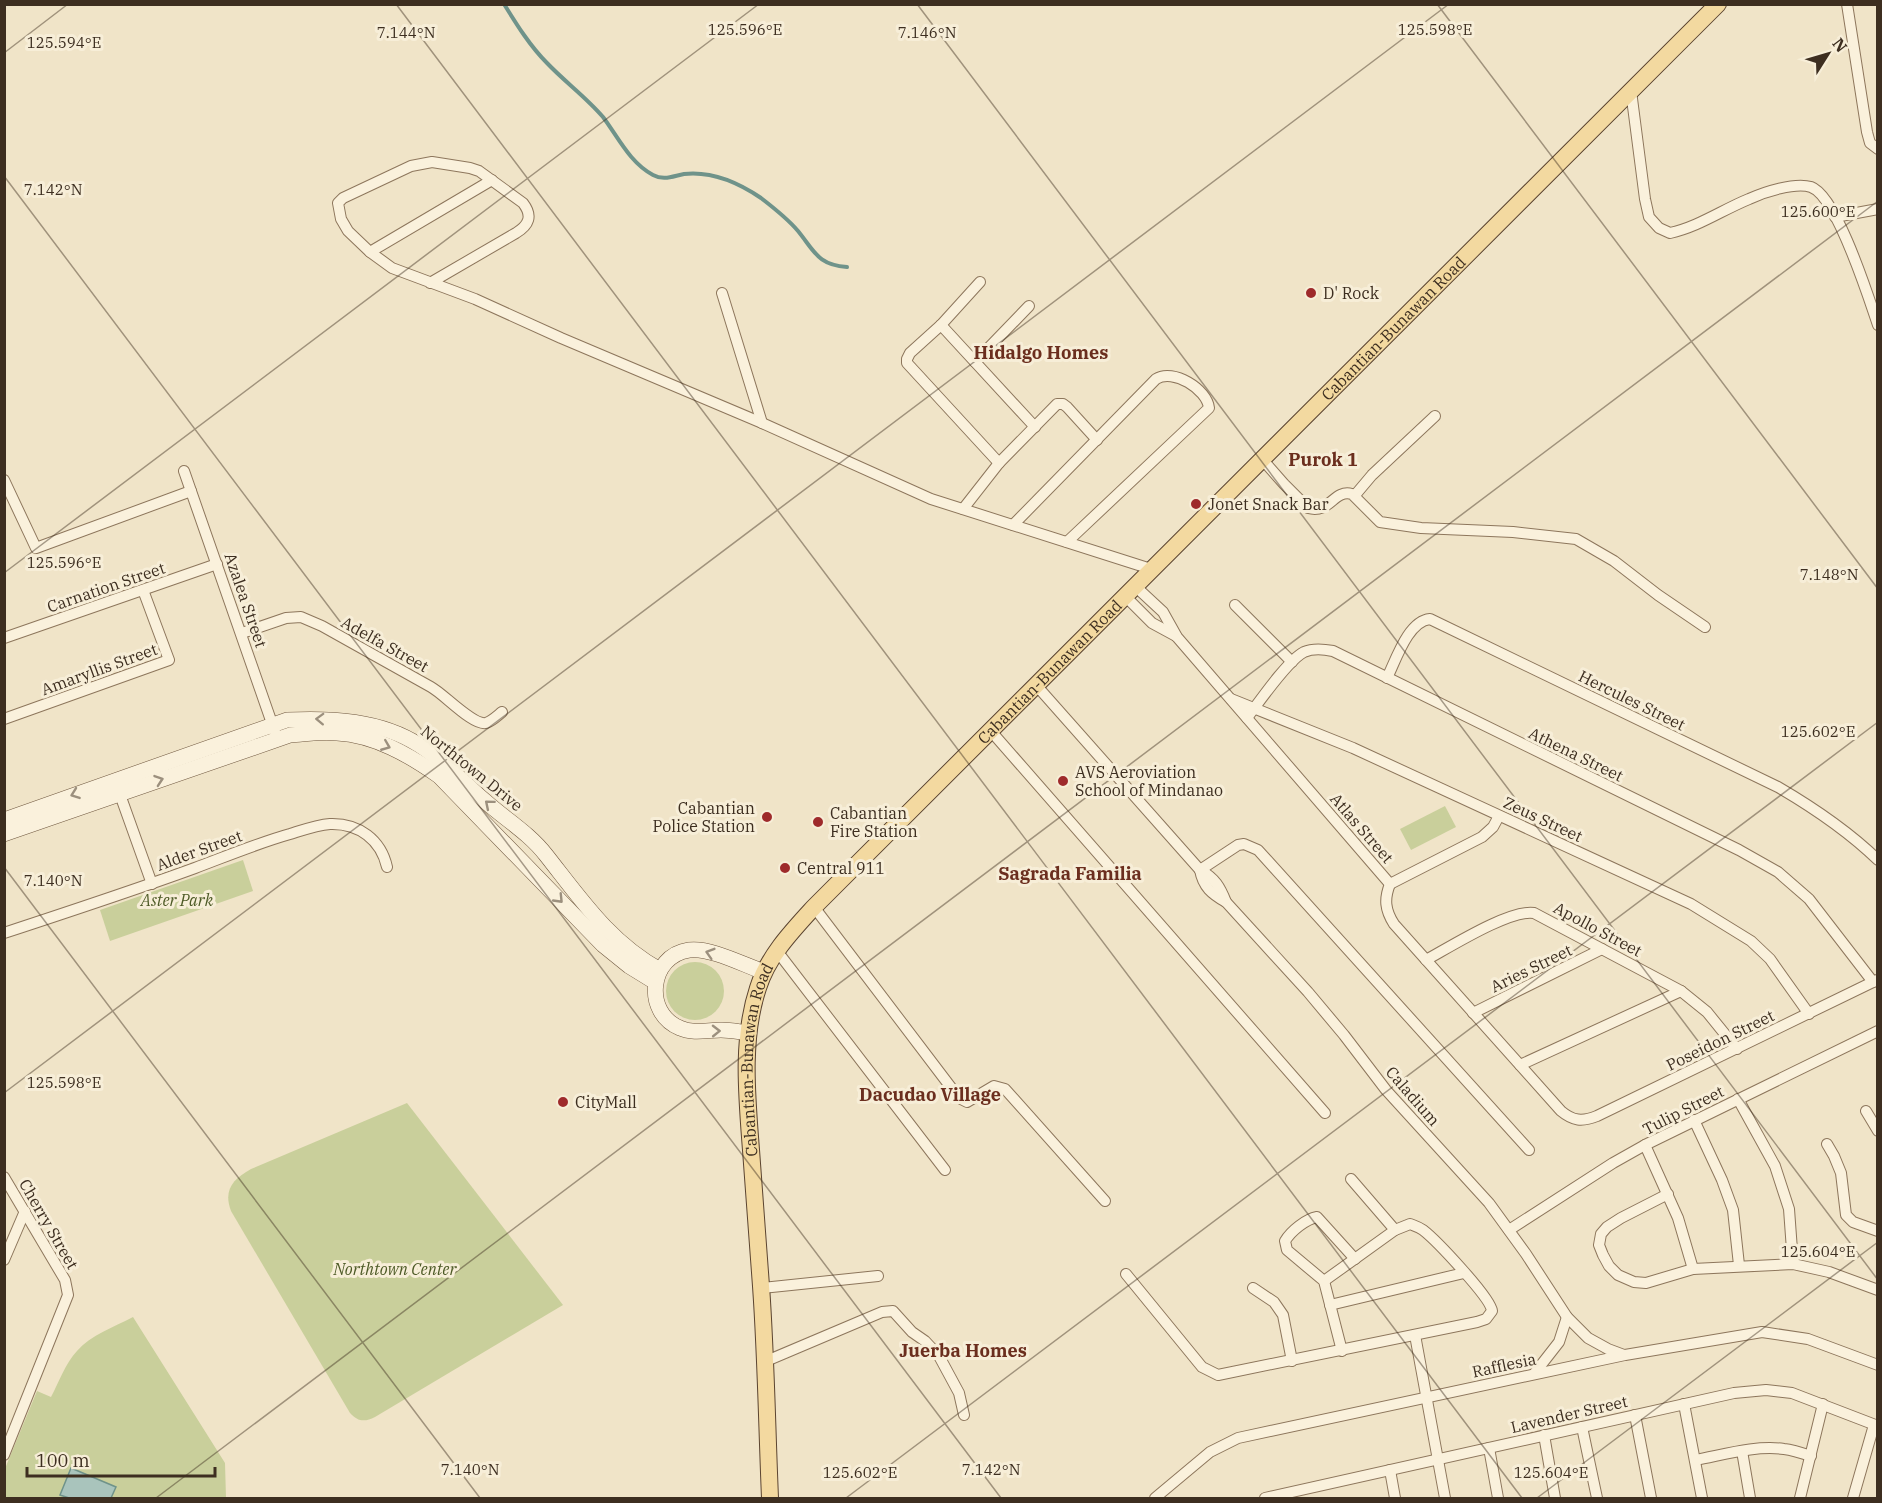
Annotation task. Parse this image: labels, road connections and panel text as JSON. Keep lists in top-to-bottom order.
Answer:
{
  "streets": {
    "main road": ["Cabantian-Bunawan Road"],
    "street": [
      "Carnation Street",
      "Azalea Street",
      "Adelfa Street",
      "Amaryllis Street",
      "Hercules Street",
      "Athena Street",
      "Northtown Drive",
      "Zeus Street",
      "Atlas Street",
      "Alder Street",
      "Apollo Street",
      "Aries Street",
      "Poseidon Street",
      "Caladium",
      "Tulip Street",
      "Cherry Street",
      "Rafflesia",
      "Lavender Street"
    ]
  },
  "crossings": [
    ["Cabantian-Bunawan Road", "Northtown Drive"],
    ["Cabantian-Bunawan Road", "Atlas Street"],
    ["Cabantian-Bunawan Road", "Caladium"],
    ["Carnation Street", "Azalea Street"],
    ["Carnation Street", "Amaryllis Street"],
    ["Azalea Street", "Adelfa Street"],
    ["Azalea Street", "Northtown Drive"],
    ["Hercules Street", "Athena Street"],
    ["Athena Street", "Zeus Street"],
    ["Athena Street", "Atlas Street"],
    ["Athena Street", "Poseidon Street"],
    ["Zeus Street", "Atlas Street"],
    ["Zeus Street", "Poseidon Street"],
    ["Atlas Street", "Apollo Street"],
    ["Atlas Street", "Aries Street"],
    ["Atlas Street", "Poseidon Street"],
    ["Apollo Street", "Aries Street"],
    ["Apollo Street", "Poseidon Street"],
    ["Caladium", "Tulip Street"],
    ["Caladium", "Rafflesia"]
  ],
  "districts": [
    "Hidalgo Homes",
    "Purok 1",
    "Sagrada Familia",
    "Dacudao Village",
    "Juerba Homes"
  ],
  "parks": ["Aster Park", "Northtown Center"],
  "places": [
    "D' Rock",
    "Jonet Snack Bar",
    "AVS Aeroviation School of Mindanao",
    "Cabantian Police Station",
    "Cabantian Fire Station",
    "Central 911",
    "CityMall"
  ],
  "scale_bar": "100 m",
  "north": "top right",
  "coordinates": [
    "125.596°E",
    "125.598°E",
    "7.144°N",
    "7.146°N",
    "125.594°E",
    "7.142°N",
    "125.600°E",
    "7.148°N",
    "125.602°E",
    "7.140°N",
    "125.604°E"
  ]
}
